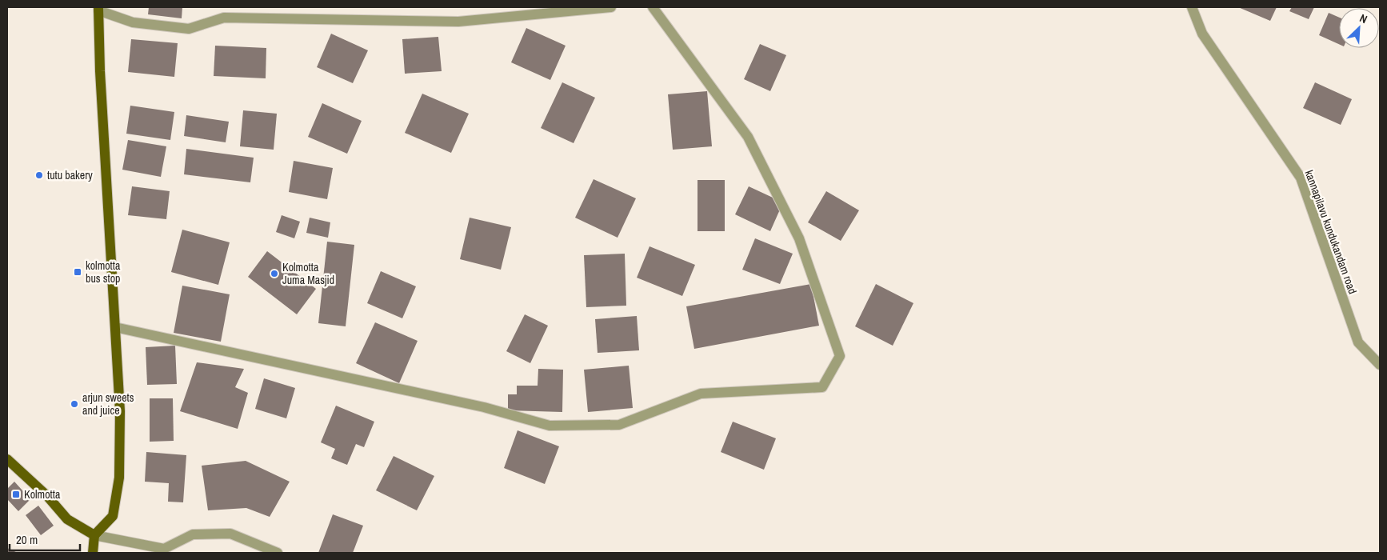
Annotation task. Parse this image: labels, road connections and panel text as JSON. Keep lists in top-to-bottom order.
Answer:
{
  "streets": {
    "street": ["kannapilavu kundukandam road"]
  },
  "places": {
    "other": ["tutu bakery", "Kolmotta Juma Masjid", "arjun sweets and juice"],
    "transit": ["kolmotta bus stop", "Kolmotta"]
  },
  "scale_bar": "20 m",
  "north": "top right"
}
